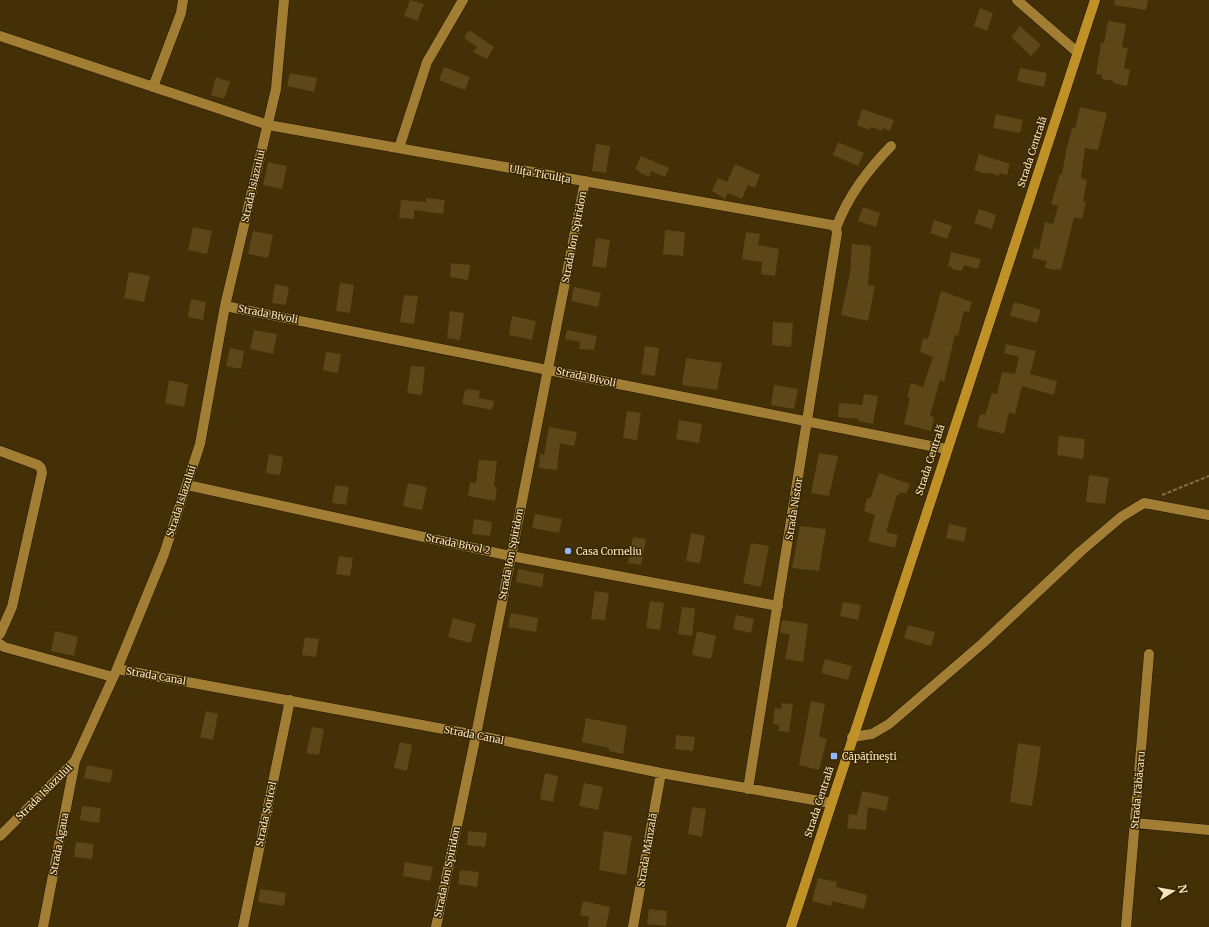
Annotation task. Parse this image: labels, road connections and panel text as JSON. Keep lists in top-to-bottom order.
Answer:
{
  "streets": {
    "main road": ["Strada Centrală"],
    "street": [
      "Ulița Ticulița",
      "Strada Islazului",
      "Strada Ion Spiridon",
      "Strada Bivoli",
      "Strada Nistor",
      "Strada Bivol 2",
      "Strada Canal",
      "Strada Tăbăcaru",
      "Strada Șoricel",
      "Strada Agaua",
      "Strada Mânzală"
    ]
  },
  "crossings": [
    ["Strada Centrală", "Strada Bivoli"],
    ["Strada Centrală", "Strada Canal"],
    ["Ulița Ticulița", "Strada Islazului"],
    ["Ulița Ticulița", "Strada Ion Spiridon"],
    ["Ulița Ticulița", "Strada Nistor"],
    ["Strada Islazului", "Strada Bivoli"],
    ["Strada Islazului", "Strada Bivol 2"],
    ["Strada Islazului", "Strada Canal"],
    ["Strada Islazului", "Strada Agaua"],
    ["Strada Ion Spiridon", "Strada Bivoli"],
    ["Strada Ion Spiridon", "Strada Bivol 2"],
    ["Strada Ion Spiridon", "Strada Canal"],
    ["Strada Bivoli", "Strada Nistor"],
    ["Strada Nistor", "Strada Bivol 2"],
    ["Strada Nistor", "Strada Canal"],
    ["Strada Canal", "Strada Șoricel"],
    ["Strada Canal", "Strada Mânzală"]
  ],
  "places": {
    "other": ["Casa Corneliu"],
    "transit": ["Căpăţîneşti"]
  },
  "north": "right"
}
